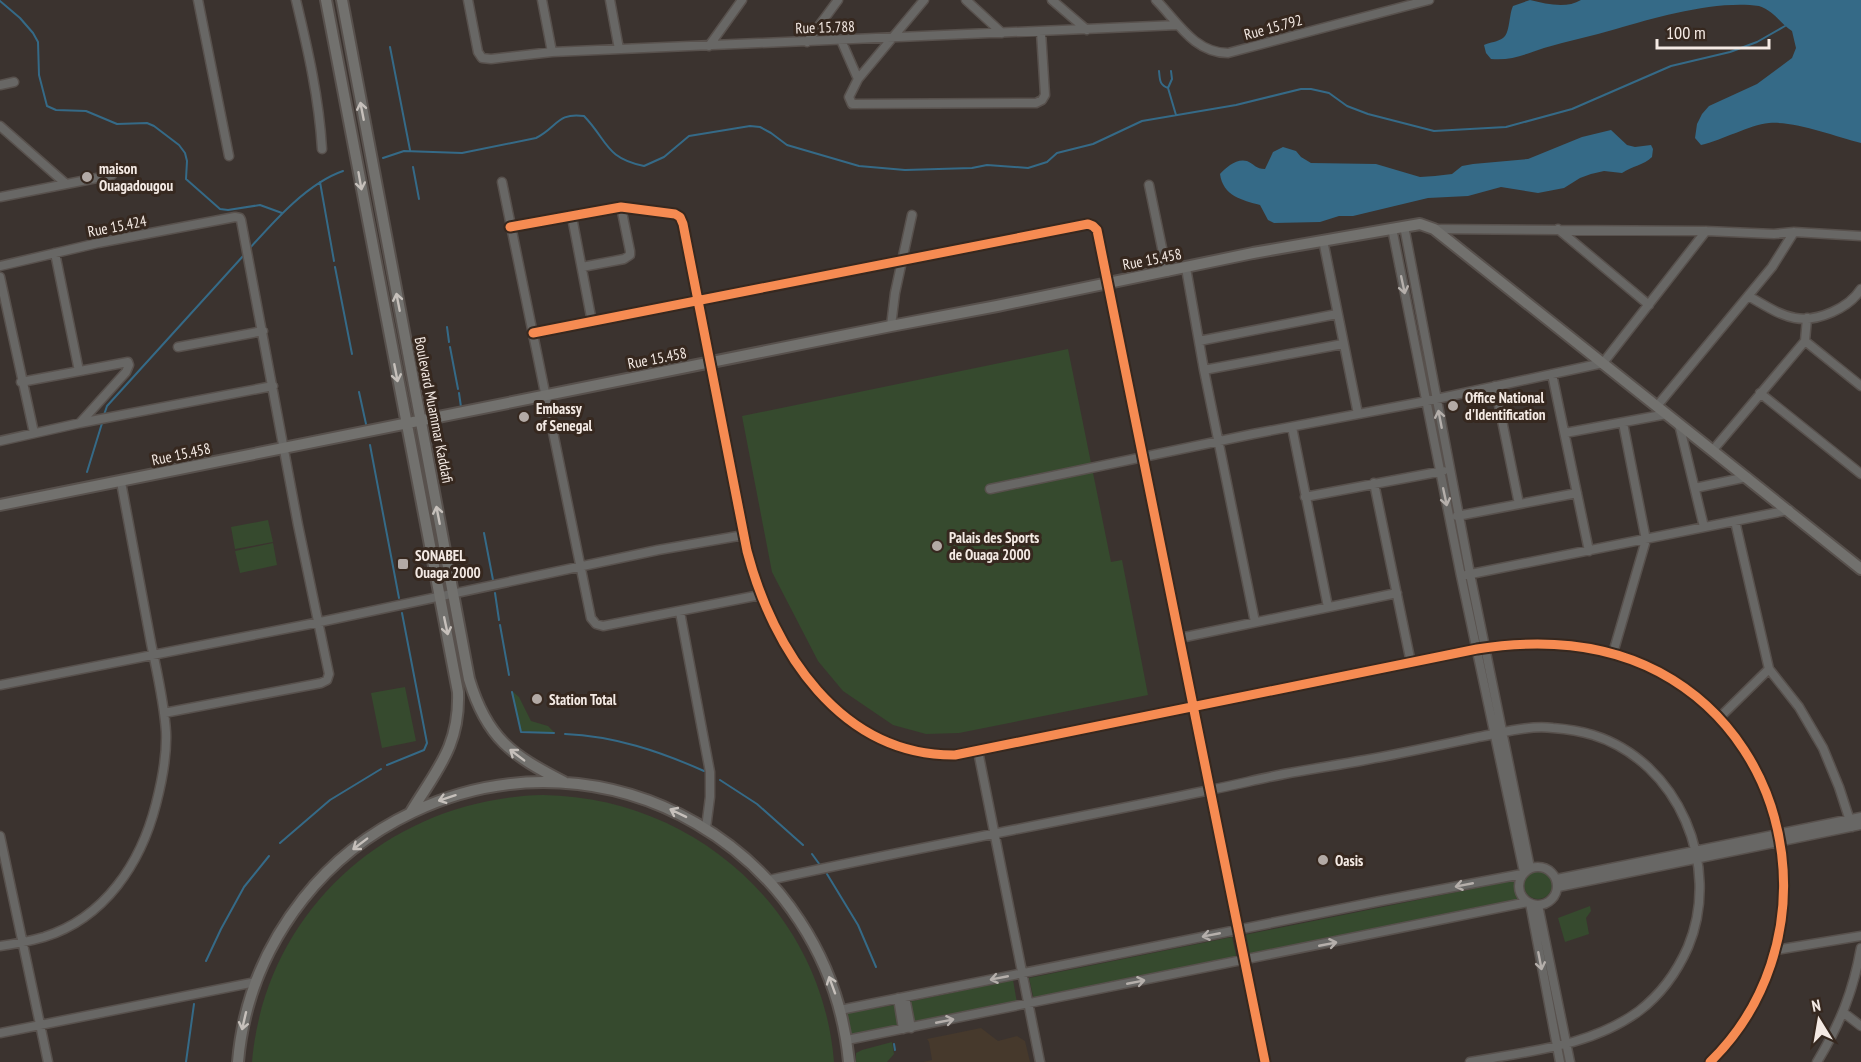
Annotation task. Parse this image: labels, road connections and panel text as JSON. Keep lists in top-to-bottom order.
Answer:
{
  "streets": {
    "main road": ["Rue 15.458", "Boulevard Muammar Kaddafi"],
    "street": ["Rue 15.788", "Rue 15.792", "Rue 15.424"]
  },
  "crossings": [
    ["Rue 15.788", "Rue 15.792"],
    ["Rue 15.458", "Boulevard Muammar Kaddafi"]
  ],
  "places": {
    "other": [
      "maison Ouagadougou",
      "Office National d'Identification",
      "Embassy of Senegal",
      "Palais des Sports de Ouaga 2000",
      "Station Total",
      "Oasis"
    ],
    "transit": ["SONABEL Ouaga 2000"]
  },
  "scale_bar": "100 m",
  "north": "top"
}
